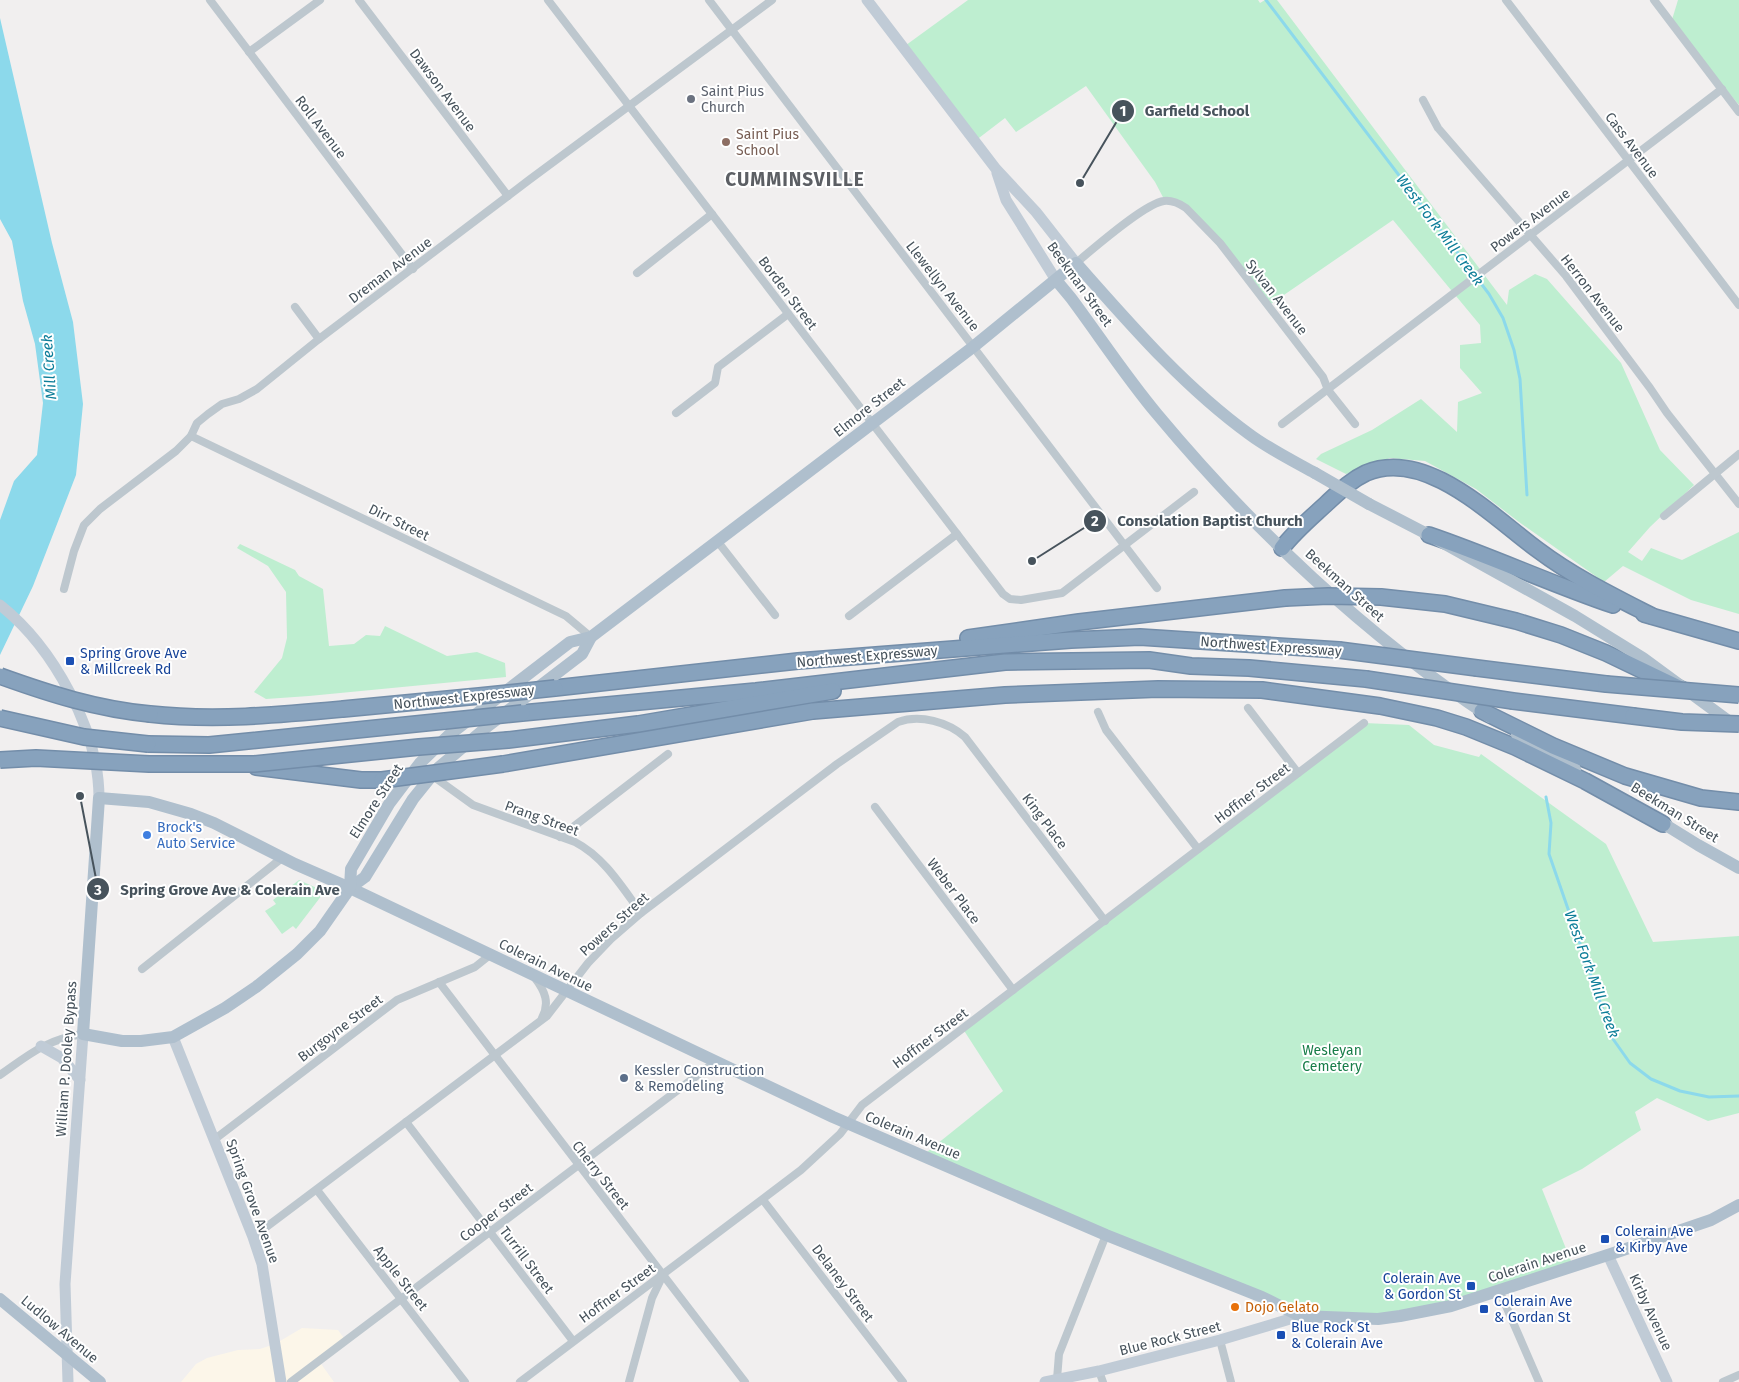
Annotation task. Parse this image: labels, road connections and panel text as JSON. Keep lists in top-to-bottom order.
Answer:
{
  "streets": {
    "highway": ["Northwest Expressway"],
    "main road": [
      "Beekman Street",
      "Elmore Street",
      "Colerain Avenue",
      "William P. Dooley Bypass",
      "Spring Grove Avenue",
      "Kirby Avenue",
      "Ludlow Avenue",
      "Blue Rock Street"
    ],
    "street": [
      "Dawson Avenue",
      "Roll Avenue",
      "Cass Avenue",
      "Powers Avenue",
      "Dreman Avenue",
      "Llewellyn Avenue",
      "Borden Street",
      "Herron Avenue",
      "Sylvan Avenue",
      "Dirr Street",
      "Hoffner Street",
      "Prang Street",
      "King Place",
      "Weber Place",
      "Powers Street",
      "Burgoyne Street",
      "Cherry Street",
      "Cooper Street",
      "Turrill Street",
      "Apple Street",
      "Delaney Street"
    ]
  },
  "crossings": [
    ["Dawson Avenue", "Dreman Avenue"],
    ["Roll Avenue", "Dreman Avenue"],
    ["Cass Avenue", "Powers Avenue"],
    ["Powers Avenue", "Herron Avenue"],
    ["Powers Avenue", "Sylvan Avenue"],
    ["Dreman Avenue", "Llewellyn Avenue"],
    ["Dreman Avenue", "Borden Street"],
    ["Dreman Avenue", "Dirr Street"],
    ["Beekman Street", "Elmore Street"],
    ["Llewellyn Avenue", "Borden Street"],
    ["Llewellyn Avenue", "Elmore Street"],
    ["Borden Street", "Elmore Street"],
    ["Sylvan Avenue", "Elmore Street"],
    ["Elmore Street", "Dirr Street"],
    ["Elmore Street", "Prang Street"],
    ["Elmore Street", "Colerain Avenue"],
    ["Elmore Street", "William P. Dooley Bypass"],
    ["Elmore Street", "Spring Grove Avenue"],
    ["Hoffner Street", "King Place"],
    ["Hoffner Street", "Weber Place"],
    ["Hoffner Street", "Colerain Avenue"],
    ["Hoffner Street", "Cherry Street"],
    ["Hoffner Street", "Turrill Street"],
    ["Hoffner Street", "Delaney Street"],
    ["Prang Street", "Powers Street"],
    ["King Place", "Powers Street"],
    ["Powers Street", "Colerain Avenue"],
    ["Powers Street", "Cherry Street"],
    ["Powers Street", "Spring Grove Avenue"],
    ["Powers Street", "Turrill Street"],
    ["Powers Street", "Apple Street"],
    ["Colerain Avenue", "Burgoyne Street"],
    ["Colerain Avenue", "William P. Dooley Bypass"],
    ["Colerain Avenue", "Cooper Street"],
    ["Colerain Avenue", "Kirby Avenue"],
    ["Colerain Avenue", "Blue Rock Street"],
    ["Burgoyne Street", "Cherry Street"],
    ["Burgoyne Street", "Spring Grove Avenue"],
    ["Cherry Street", "Cooper Street"],
    ["Cooper Street", "Turrill Street"],
    ["Cooper Street", "Apple Street"]
  ],
  "districts": ["CUMMINSVILLE"],
  "water": ["West Fork Mill Creek", "Mill Creek"],
  "parks": ["Wesleyan Cemetery"],
  "places": {
    "other": [
      "Saint Pius Church",
      "Saint Pius School",
      "Garfield School",
      "Consolation Baptist Church",
      "Spring Grove Ave & Colerain Ave",
      "Brock's Auto Service",
      "Kessler Construction & Remodeling",
      "Dojo Gelato"
    ],
    "transit": [
      "Spring Grove Ave & Millcreek Rd",
      "Colerain Ave & Kirby Ave",
      "Colerain Ave & Gordon St",
      "Colerain Ave & Gordan St",
      "Blue Rock St & Colerain Ave"
    ]
  }
}
